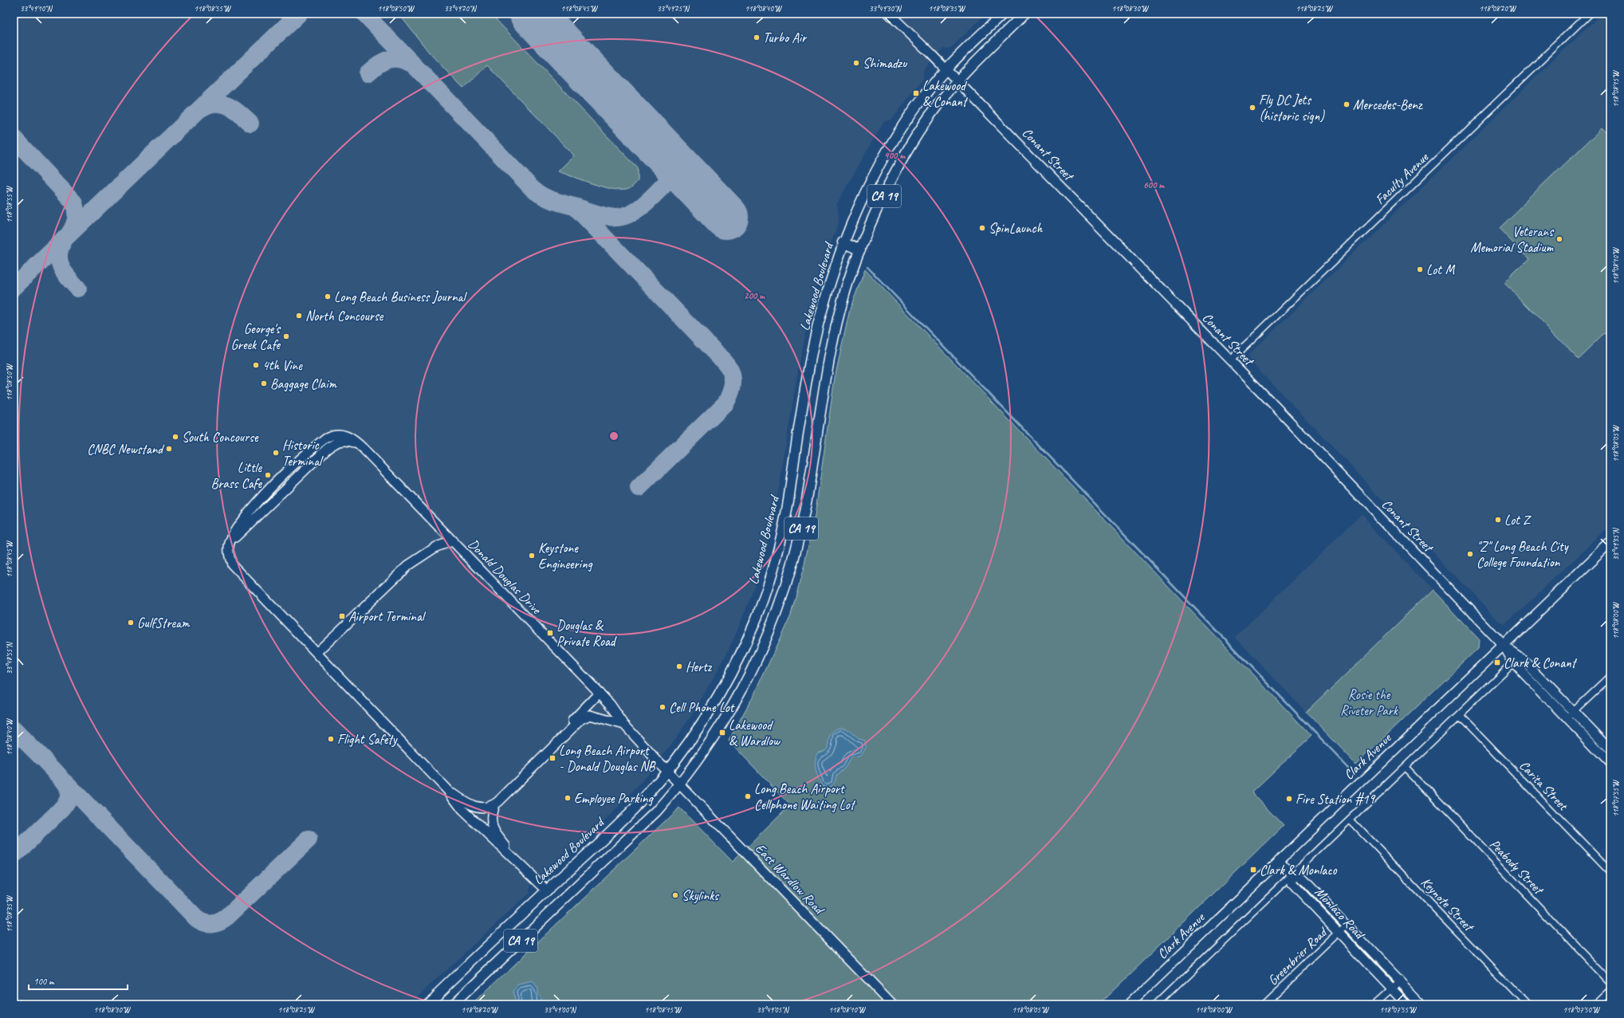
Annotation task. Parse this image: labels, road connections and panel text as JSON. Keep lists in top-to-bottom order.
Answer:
{
  "streets": {
    "main road": ["CA 19", "Lakewood Boulevard"],
    "street": [
      "Conant Street",
      "Faculty Avenue",
      "Donald Douglas Drive",
      "Clark Avenue",
      "Carita Street",
      "Peabody Street",
      "East Wardlow Road",
      "Keynote Street",
      "Monlaco Road",
      "Greenbrier Road"
    ]
  },
  "crossings": [
    ["Conant Street", "Faculty Avenue"],
    ["Conant Street", "CA 19"],
    ["Conant Street", "Lakewood Boulevard"],
    ["Conant Street", "Clark Avenue"],
    ["CA 19", "East Wardlow Road"],
    ["Lakewood Boulevard", "Donald Douglas Drive"],
    ["Lakewood Boulevard", "East Wardlow Road"],
    ["Donald Douglas Drive", "East Wardlow Road"],
    ["Monlaco Road", "Greenbrier Road"]
  ],
  "parks": ["Rosie the Riveter Park"],
  "places": {
    "other": [
      "Turbo Air",
      "Shimadzu",
      "Mercedes-Benz",
      "Fly DC Jets (historic sign)",
      "SpinLaunch",
      "Veterans Memorial Stadium",
      "Lot M",
      "Long Beach Business Journal",
      "North Concourse",
      "George's Greek Cafe",
      "4th Vine",
      "Baggage Claim",
      "South Concourse",
      "CNBC Newstand",
      "Historic Terminal",
      "Little Brass Cafe",
      "Lot Z",
      "\"Z\" Long Beach City College Foundation",
      "Keystone Engineering",
      "GulfStream",
      "Hertz",
      "Cell Phone Lot",
      "Flight Safety",
      "Long Beach Airport Cellphone Waiting Lot",
      "Employee Parking",
      "Fire Station #19",
      "Skylinks"
    ],
    "transit": [
      "Lakewood & Conant",
      "Airport Terminal",
      "Douglas & Private Road",
      "Clark & Conant",
      "Lakewood & Wardlow",
      "Long Beach Airport - Donald Douglas NB",
      "Clark & Monlaco"
    ]
  },
  "scale_bar": "100 m",
  "coordinates": [
    "33°49'10\"N",
    "118°08'55\"W",
    "118°08'50\"W",
    "33°49'20\"N",
    "118°08'45\"W",
    "33°49'25\"N",
    "118°08'40\"W",
    "33°49'30\"N",
    "118°08'35\"W",
    "118°08'30\"W",
    "118°08'25\"W",
    "118°08'20\"W",
    "118°08'15\"W",
    "118°08'10\"W",
    "118°08'05\"W",
    "33°49'35\"N",
    "118°08'00\"W",
    "33°48'55\"N",
    "118°07'55\"W",
    "33°49'00\"N",
    "33°49'05\"N",
    "118°07'50\"W"
  ],
  "rings": ["400 m", "600 m", "200 m"]
}
